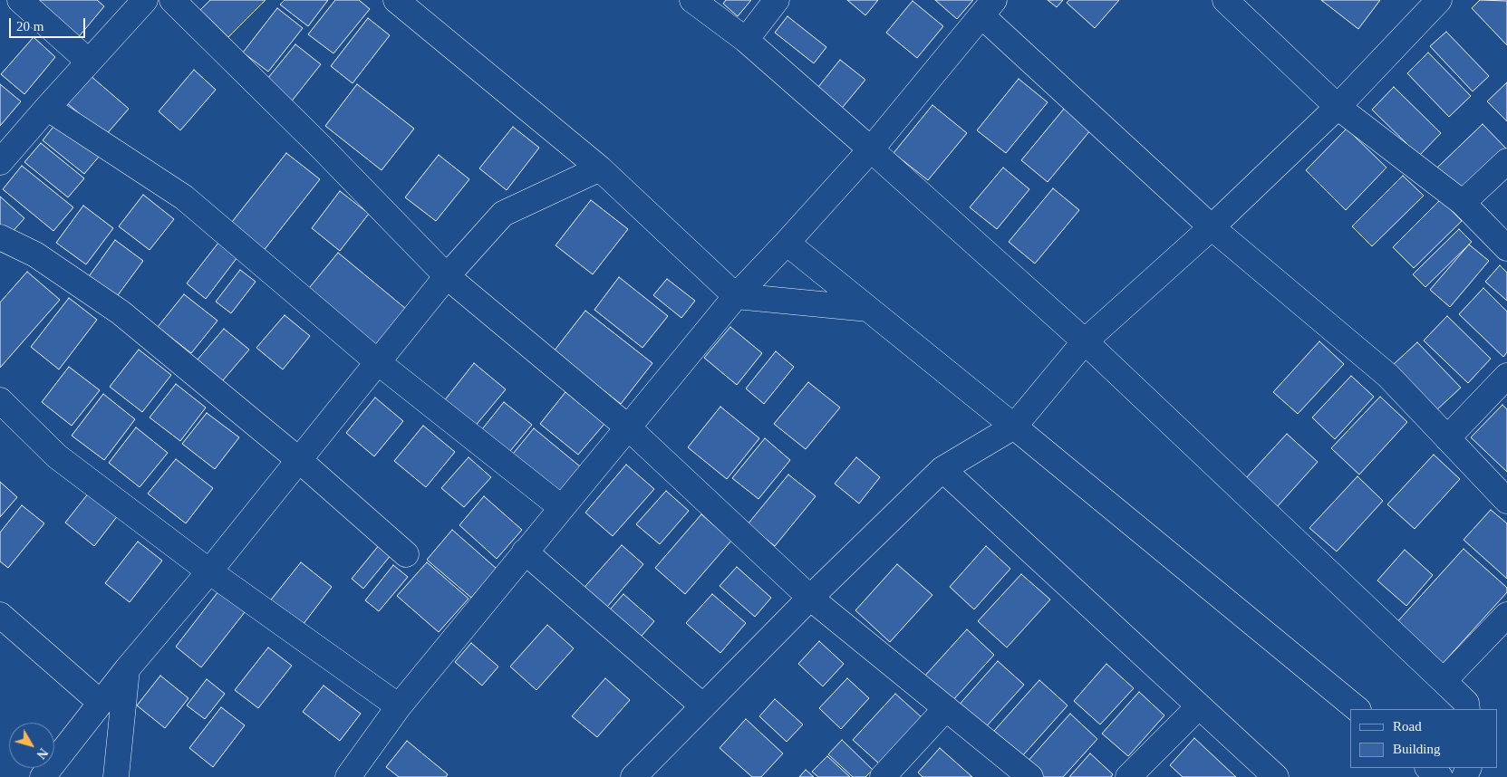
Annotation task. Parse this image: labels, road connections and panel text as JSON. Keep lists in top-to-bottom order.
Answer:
{
  "legend": ["Road", "Building"],
  "scale_bar": "20 m",
  "north": "bottom right"
}
